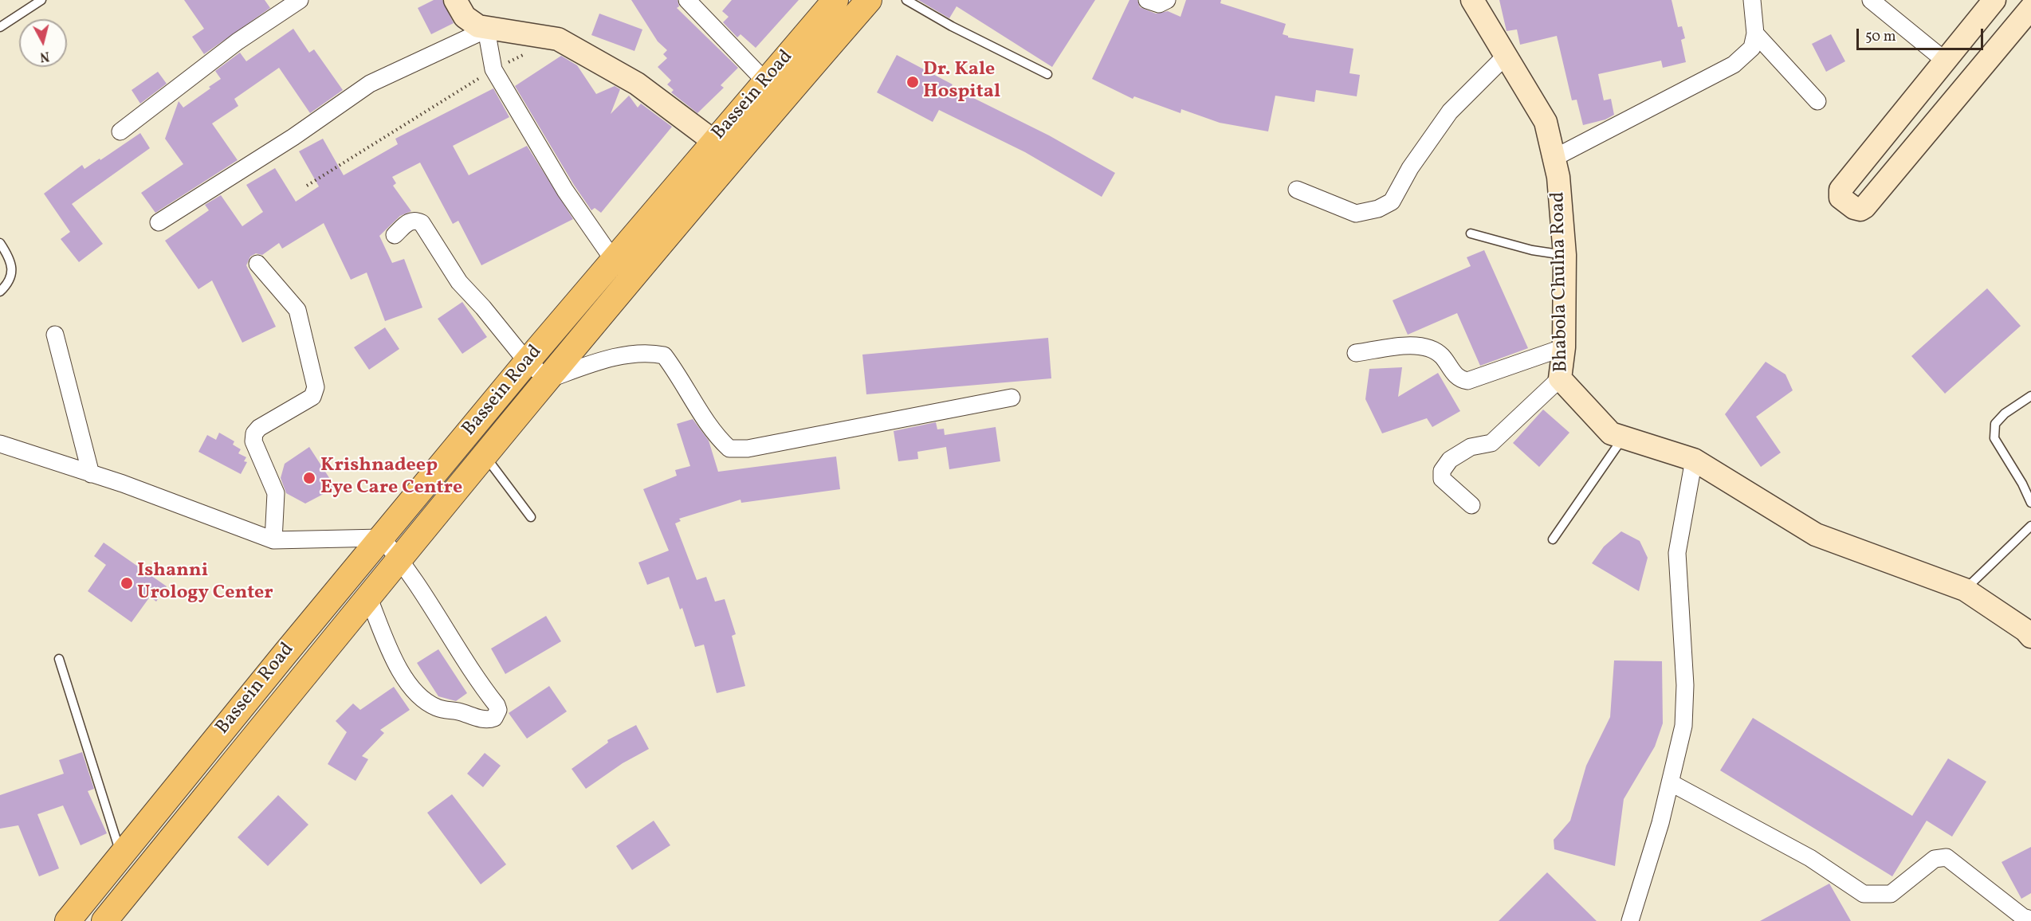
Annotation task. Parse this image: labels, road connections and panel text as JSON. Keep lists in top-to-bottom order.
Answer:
{
  "streets": {
    "main road": ["Bassein Road"],
    "street": ["Bhabola Chulna Road"]
  },
  "places": ["Dr. Kale Hospital", "Krishnadeep Eye Care Centre", "Ishanni Urology Center"],
  "scale_bar": "50 m",
  "north": "bottom"
}
